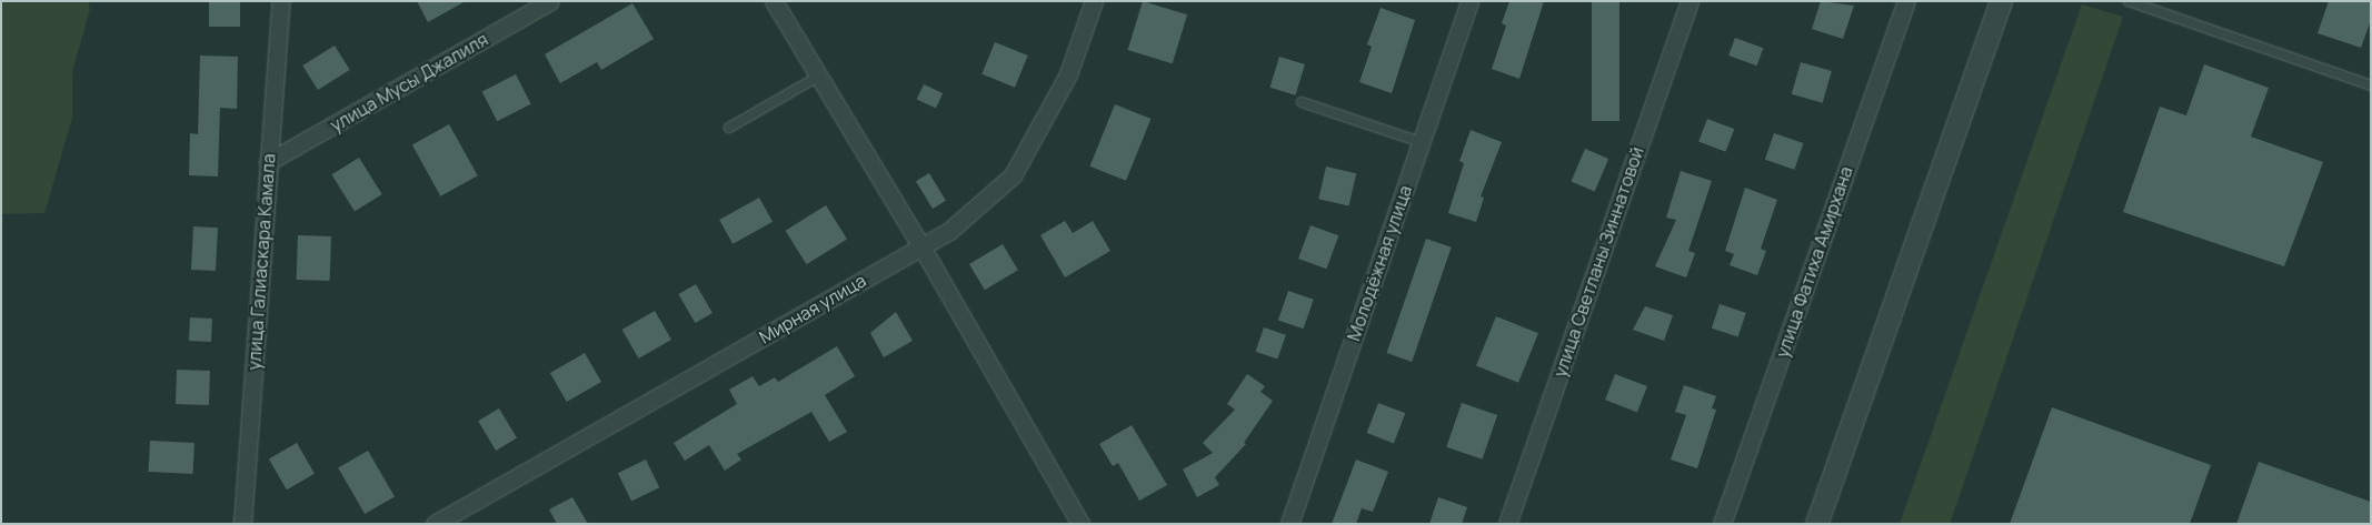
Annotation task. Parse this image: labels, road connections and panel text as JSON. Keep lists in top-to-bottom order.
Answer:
{
  "streets": {
    "street": [
      "улица Мусы Джалиля",
      "улица Галиаскара Камала",
      "улица Светланы Зиннатовой",
      "улица Фатиха Амирхана",
      "Молодёжная улица",
      "Мирная улица"
    ]
  },
  "crossings": [
    ["улица Мусы Джалиля", "улица Галиаскара Камала"]
  ]
}
